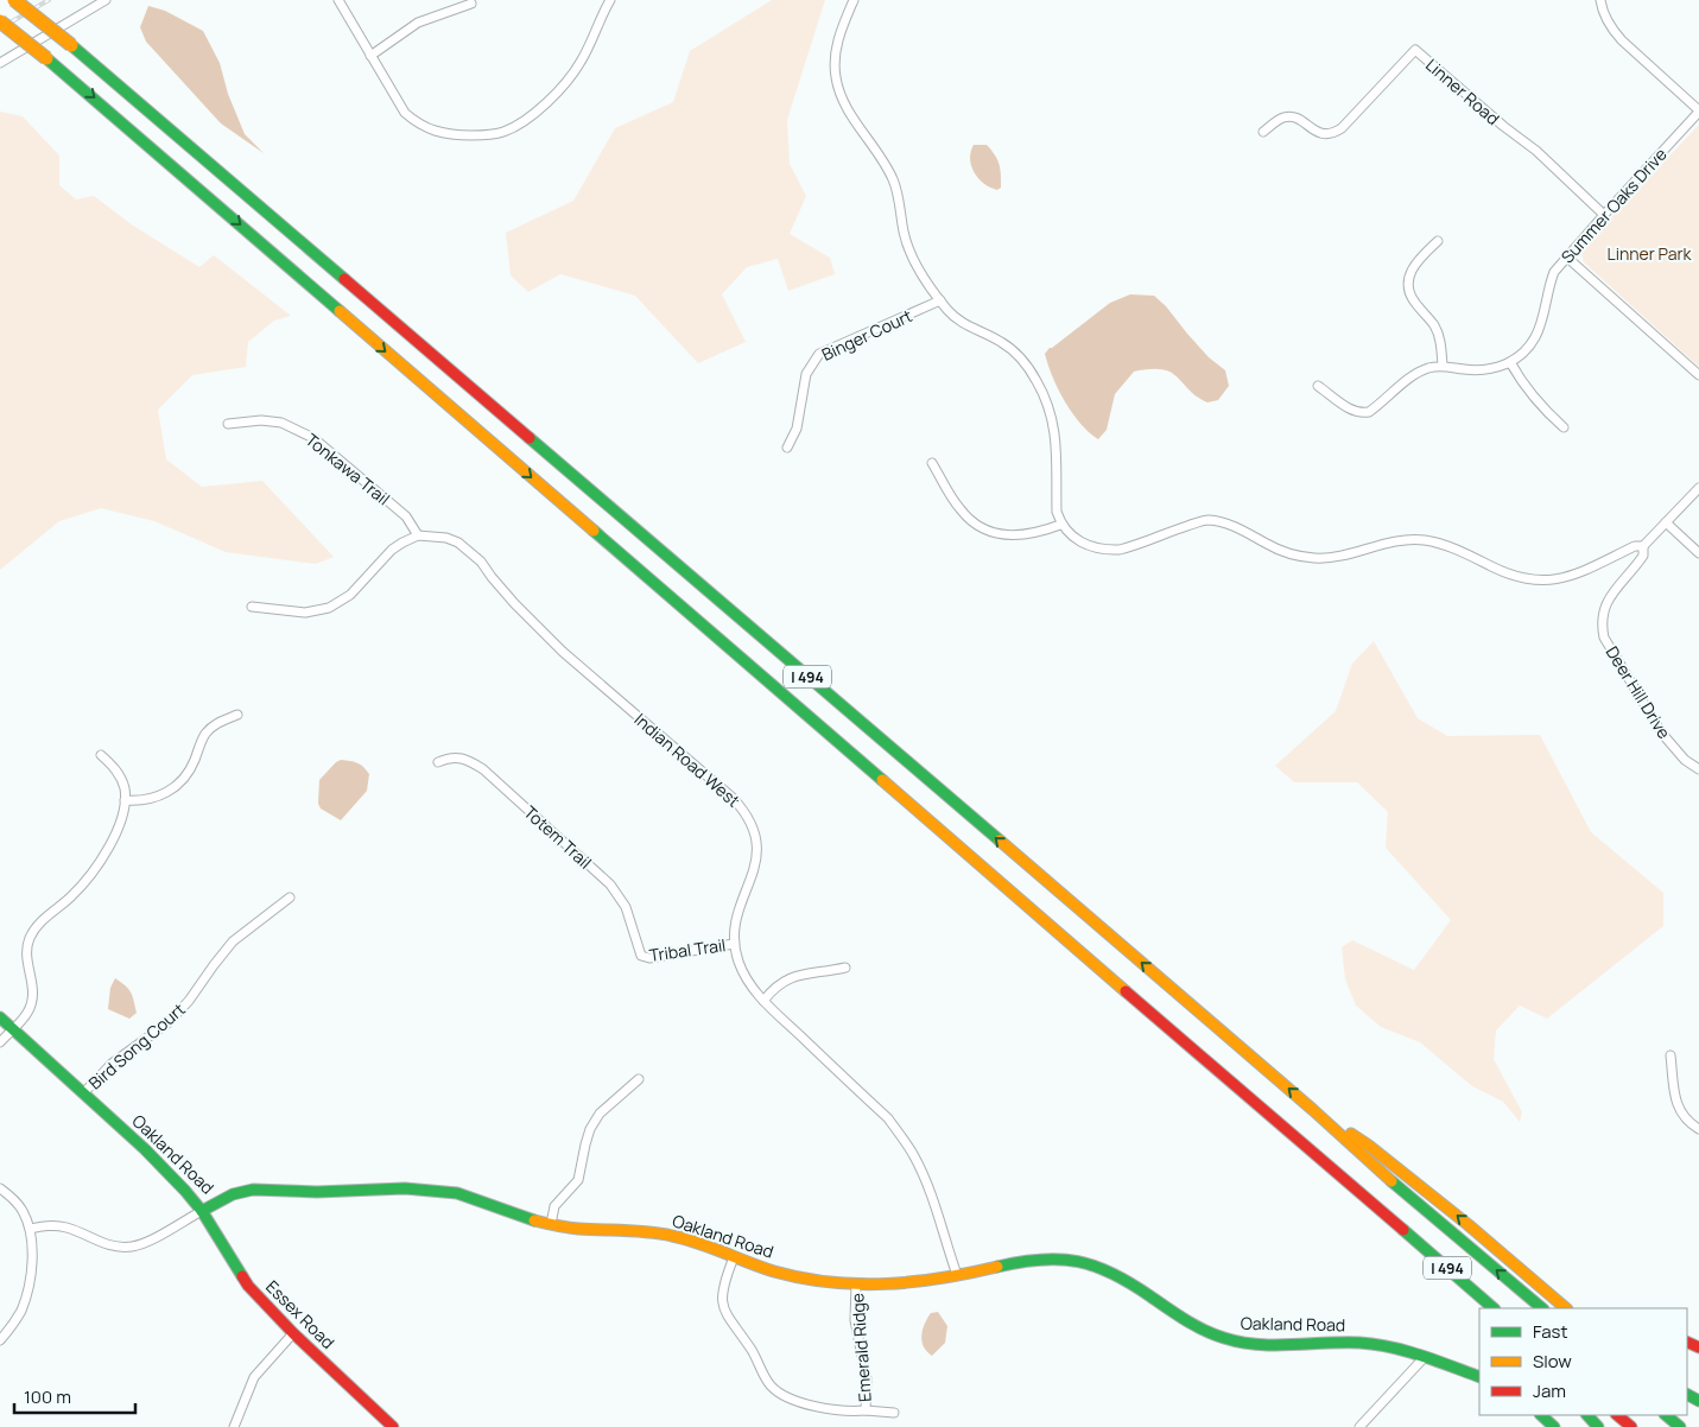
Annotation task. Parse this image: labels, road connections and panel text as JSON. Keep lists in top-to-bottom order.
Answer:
{
  "streets": {
    "main road": ["I 494", "Oakland Road", "Essex Road"],
    "street": [
      "Linner Road",
      "Summer Oaks Drive",
      "Binger Court",
      "Tonkawa Trail",
      "Deer Hill Drive",
      "Indian Road West",
      "Totem Trail",
      "Tribal Trail",
      "Bird Song Court",
      "Emerald Ridge"
    ]
  },
  "crossings": [
    ["Linner Road", "Summer Oaks Drive"],
    ["Tonkawa Trail", "Indian Road West"],
    ["Indian Road West", "Tribal Trail"],
    ["Indian Road West", "Oakland Road"],
    ["Totem Trail", "Tribal Trail"],
    ["Bird Song Court", "Oakland Road"],
    ["Oakland Road", "Essex Road"],
    ["Oakland Road", "Emerald Ridge"]
  ],
  "parks": ["Linner Park"],
  "legend": ["Fast", "Slow", "Jam"],
  "scale_bar": "100 m"
}
